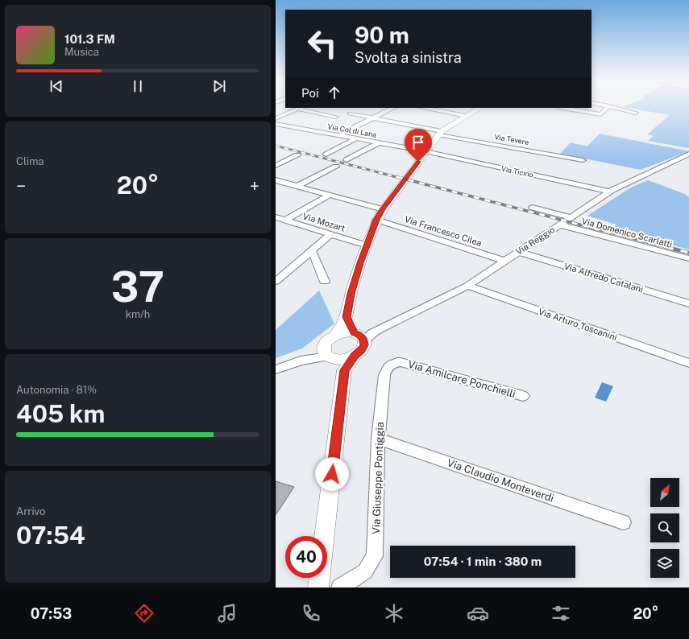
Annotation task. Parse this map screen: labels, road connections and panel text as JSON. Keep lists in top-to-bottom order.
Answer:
{
  "streets": {
    "street": [
      "Via Col di Lana",
      "Via Tevere",
      "Via Ticino",
      "Via Mozart",
      "Via Francesco Cilea",
      "Via Domenico Scarlatti",
      "Via Reggio",
      "Via Alfredo Catalani",
      "Via Arturo Toscanini",
      "Via Amilcare Ponchielli",
      "Via Giuseppe Pontiggia",
      "Via Claudio Monteverdi"
    ]
  },
  "crossings": [
    ["Via Col di Lana", "Via Ticino"],
    ["Via Ticino", "Via Reggio"],
    ["Via Francesco Cilea", "Via Reggio"],
    ["Via Domenico Scarlatti", "Via Reggio"],
    ["Via Reggio", "Via Alfredo Catalani"],
    ["Via Reggio", "Via Arturo Toscanini"],
    ["Via Amilcare Ponchielli", "Via Giuseppe Pontiggia"],
    ["Via Giuseppe Pontiggia", "Via Claudio Monteverdi"]
  ],
  "north": "top right",
  "page": {
    "turn": ["90 m", "Svolta a sinistra"],
    "song": ["101.3 FM", "Musica"],
    "then": "Poi",
    "tile": [
      "Clima",
      ["37", "km/h"],
      ["Autonomia · 81%", "405 km"],
      ["Arrivo", "07:54"]
    ],
    "heat": ["−", "20°", "+"],
    "limit": "40",
    "trip": "07:54 · 1 min · 380 m",
    "tabs": ["07:53", "20°"]
  }
}
